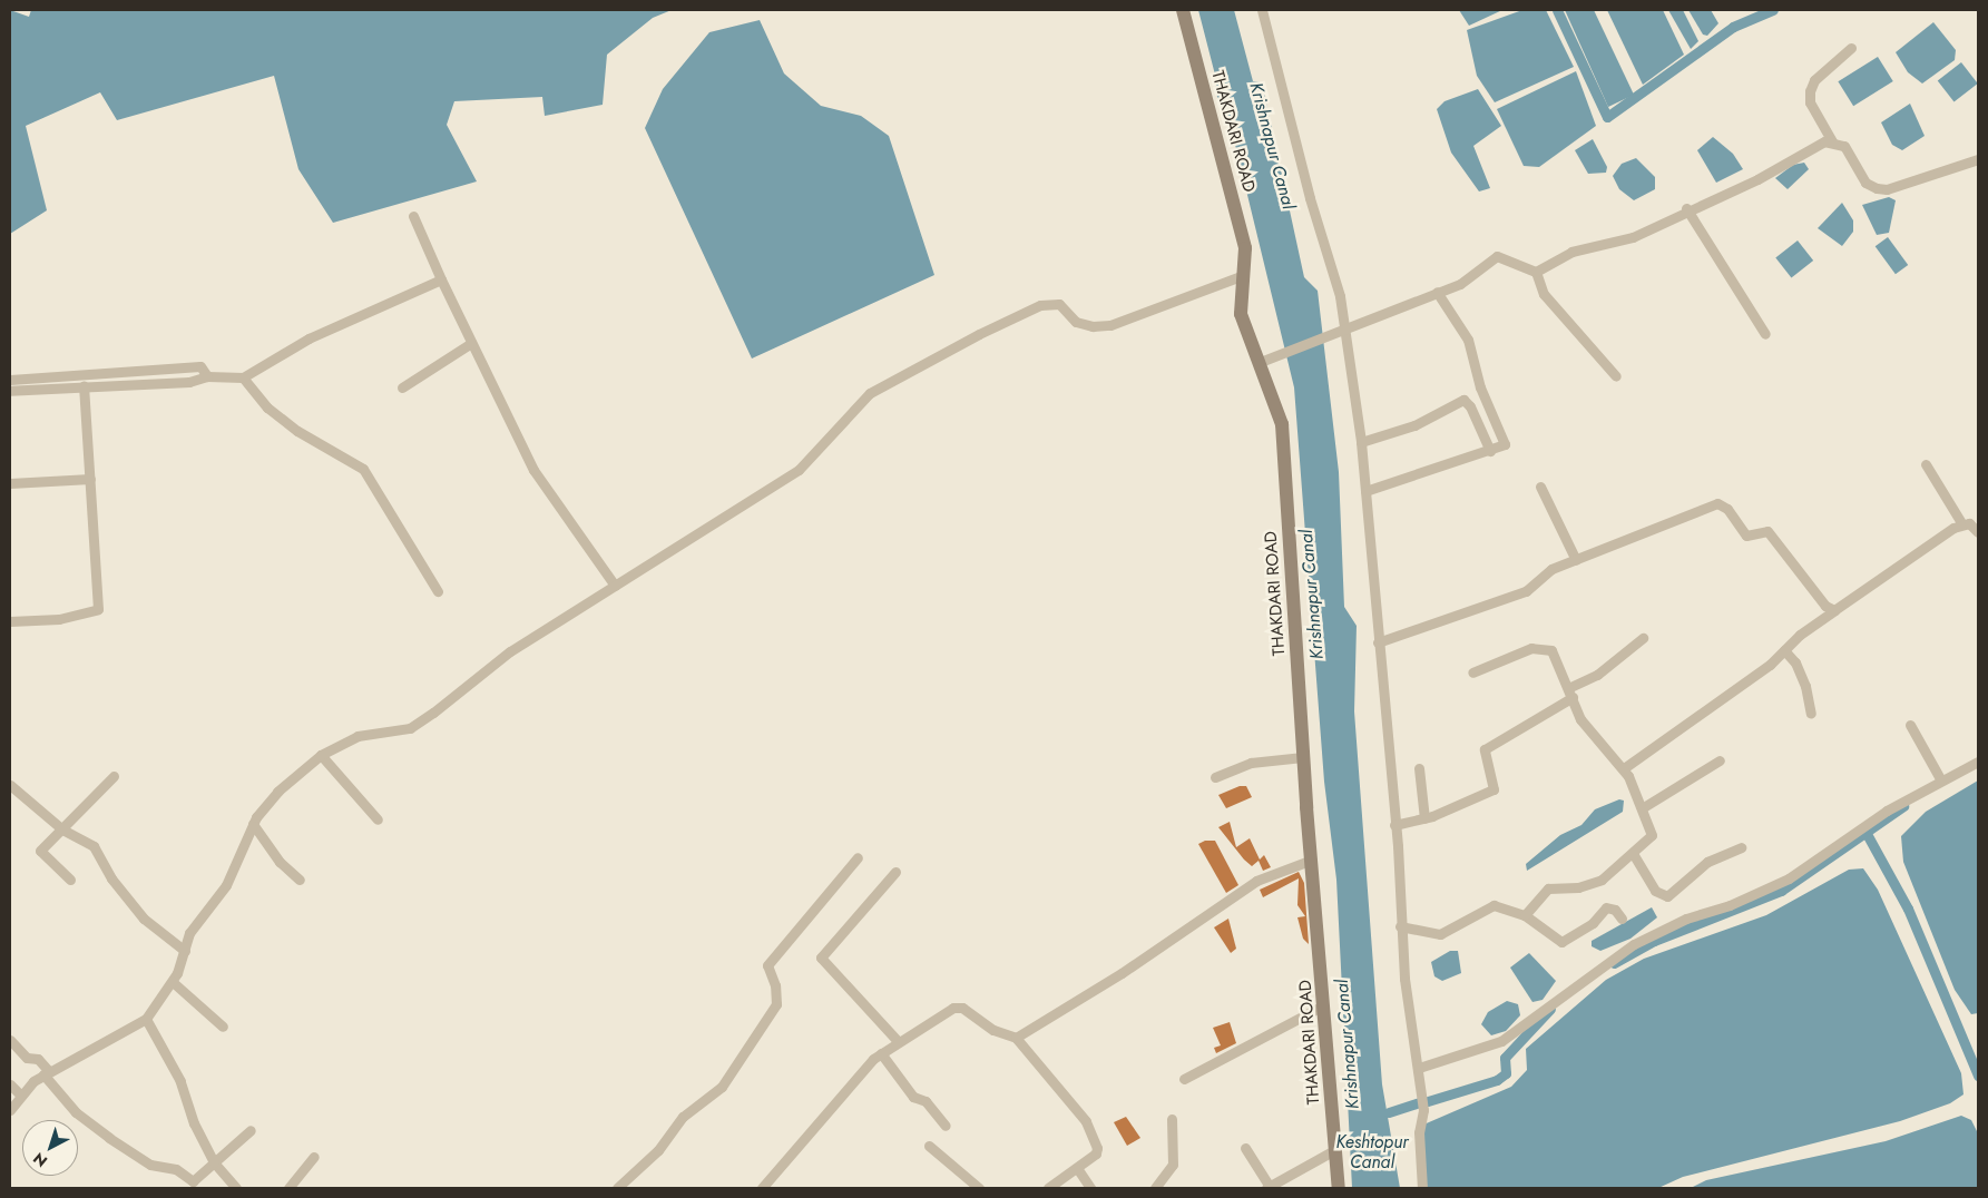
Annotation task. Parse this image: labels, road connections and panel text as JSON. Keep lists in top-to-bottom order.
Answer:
{
  "streets": {
    "street": ["THAKDARI ROAD"]
  },
  "water": ["Krishnapur Canal", "Keshtopur Canal"],
  "north": "bottom left"
}
